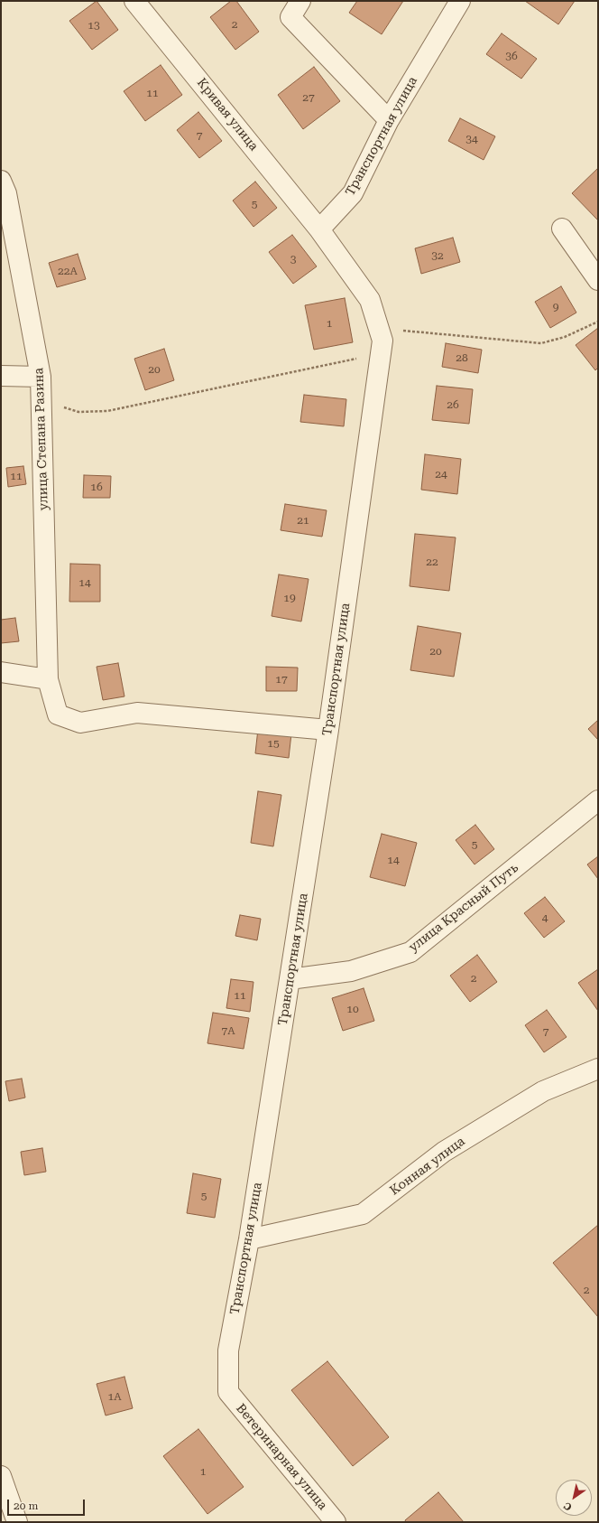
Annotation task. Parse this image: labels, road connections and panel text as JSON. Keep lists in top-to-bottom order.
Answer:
{
  "streets": {
    "street": [
      "Кривая улица",
      "Транспортная улица",
      "улица Степана Разина",
      "улица Красный Путь",
      "Конная улица",
      "Ветеринарная улица"
    ]
  },
  "crossings": [
    ["Кривая улица", "Транспортная улица"],
    ["Транспортная улица", "улица Степана Разина"],
    ["Транспортная улица", "улица Красный Путь"],
    ["Транспортная улица", "Конная улица"],
    ["Транспортная улица", "Ветеринарная улица"]
  ],
  "house_numbers": [
    "2",
    "13",
    "36",
    "11",
    "27",
    "7",
    "34",
    "5",
    "32",
    "3",
    "22А",
    "9",
    "1",
    "28",
    "20",
    "26",
    "24",
    "11",
    "16",
    "21",
    "22",
    "14",
    "19",
    "20",
    "17",
    "15",
    "5",
    "14",
    "4",
    "2",
    "11",
    "10",
    "7А",
    "7",
    "5",
    "2",
    "1А",
    "1"
  ],
  "scale_bar": "20 m",
  "north": "bottom left"
}
